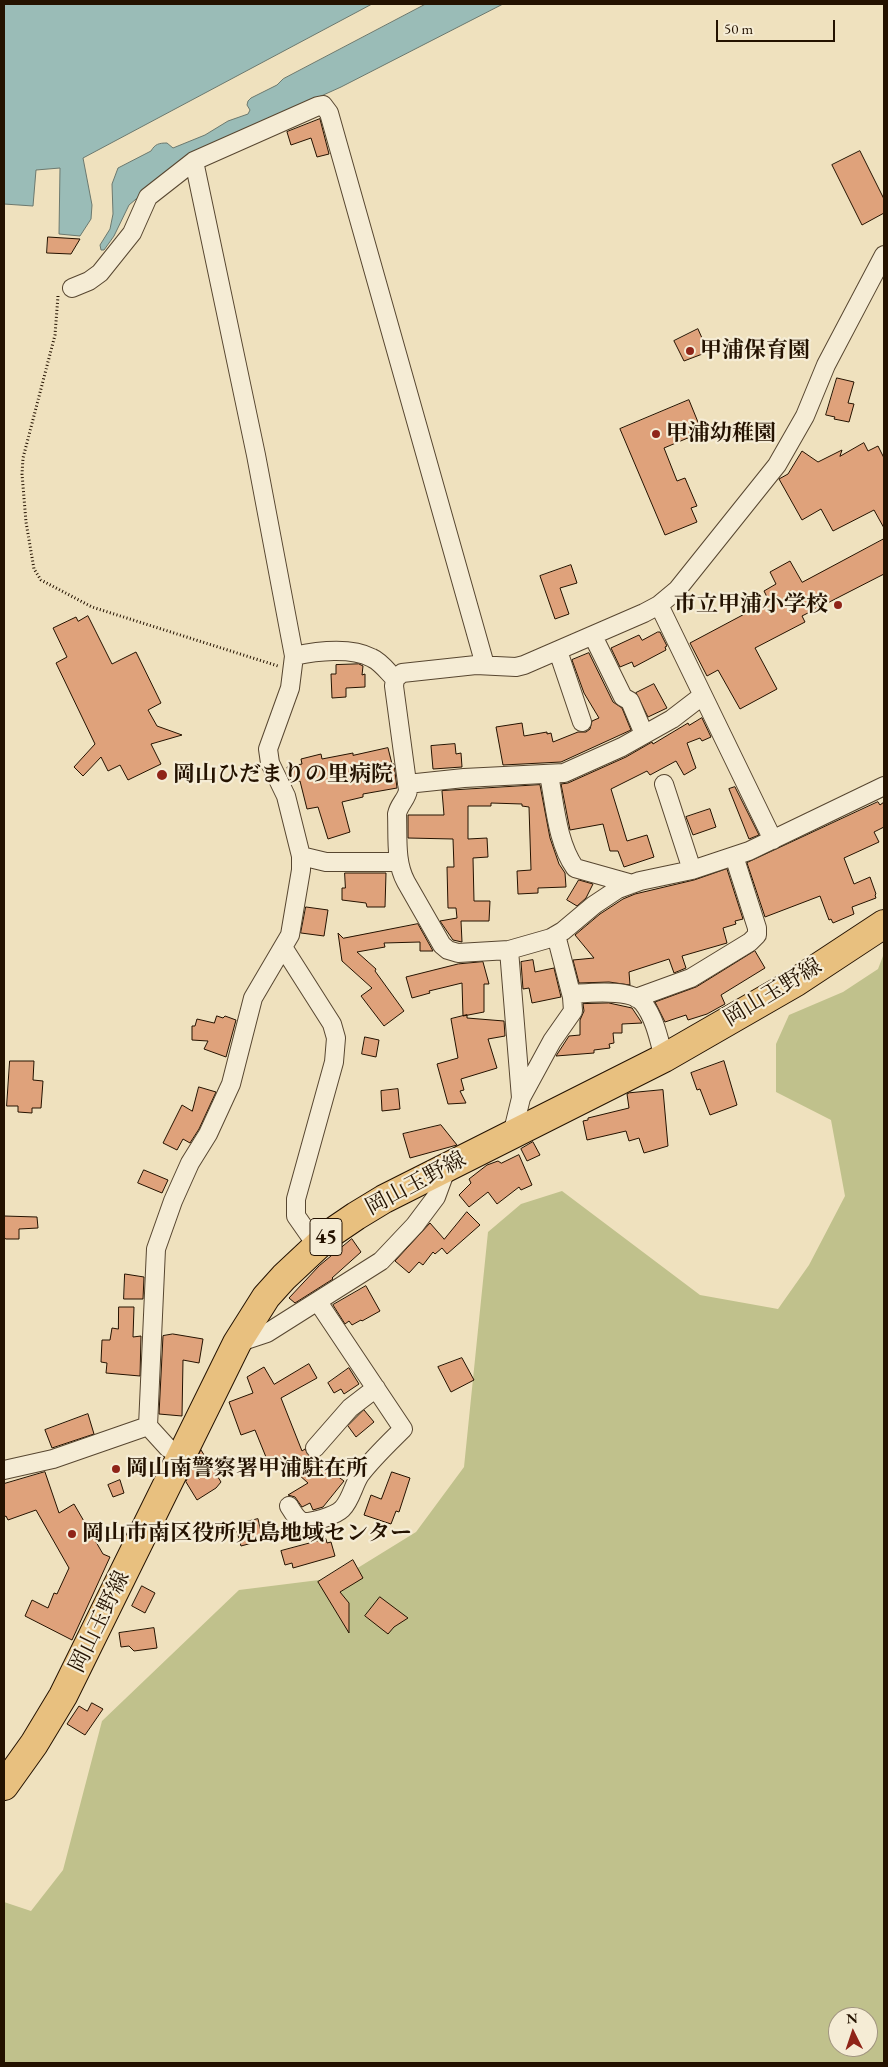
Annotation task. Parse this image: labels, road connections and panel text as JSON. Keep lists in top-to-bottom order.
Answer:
{
  "streets": {
    "main road": ["岡山玉野線", "45"]
  },
  "places": [
    "甲浦保育園",
    "甲浦幼稚園",
    "市立甲浦小学校",
    "岡山ひだまりの里病院",
    "岡山南警察署甲浦駐在所",
    "岡山市南区役所児島地域センター"
  ],
  "scale_bar": "50 m",
  "north": "top"
}
